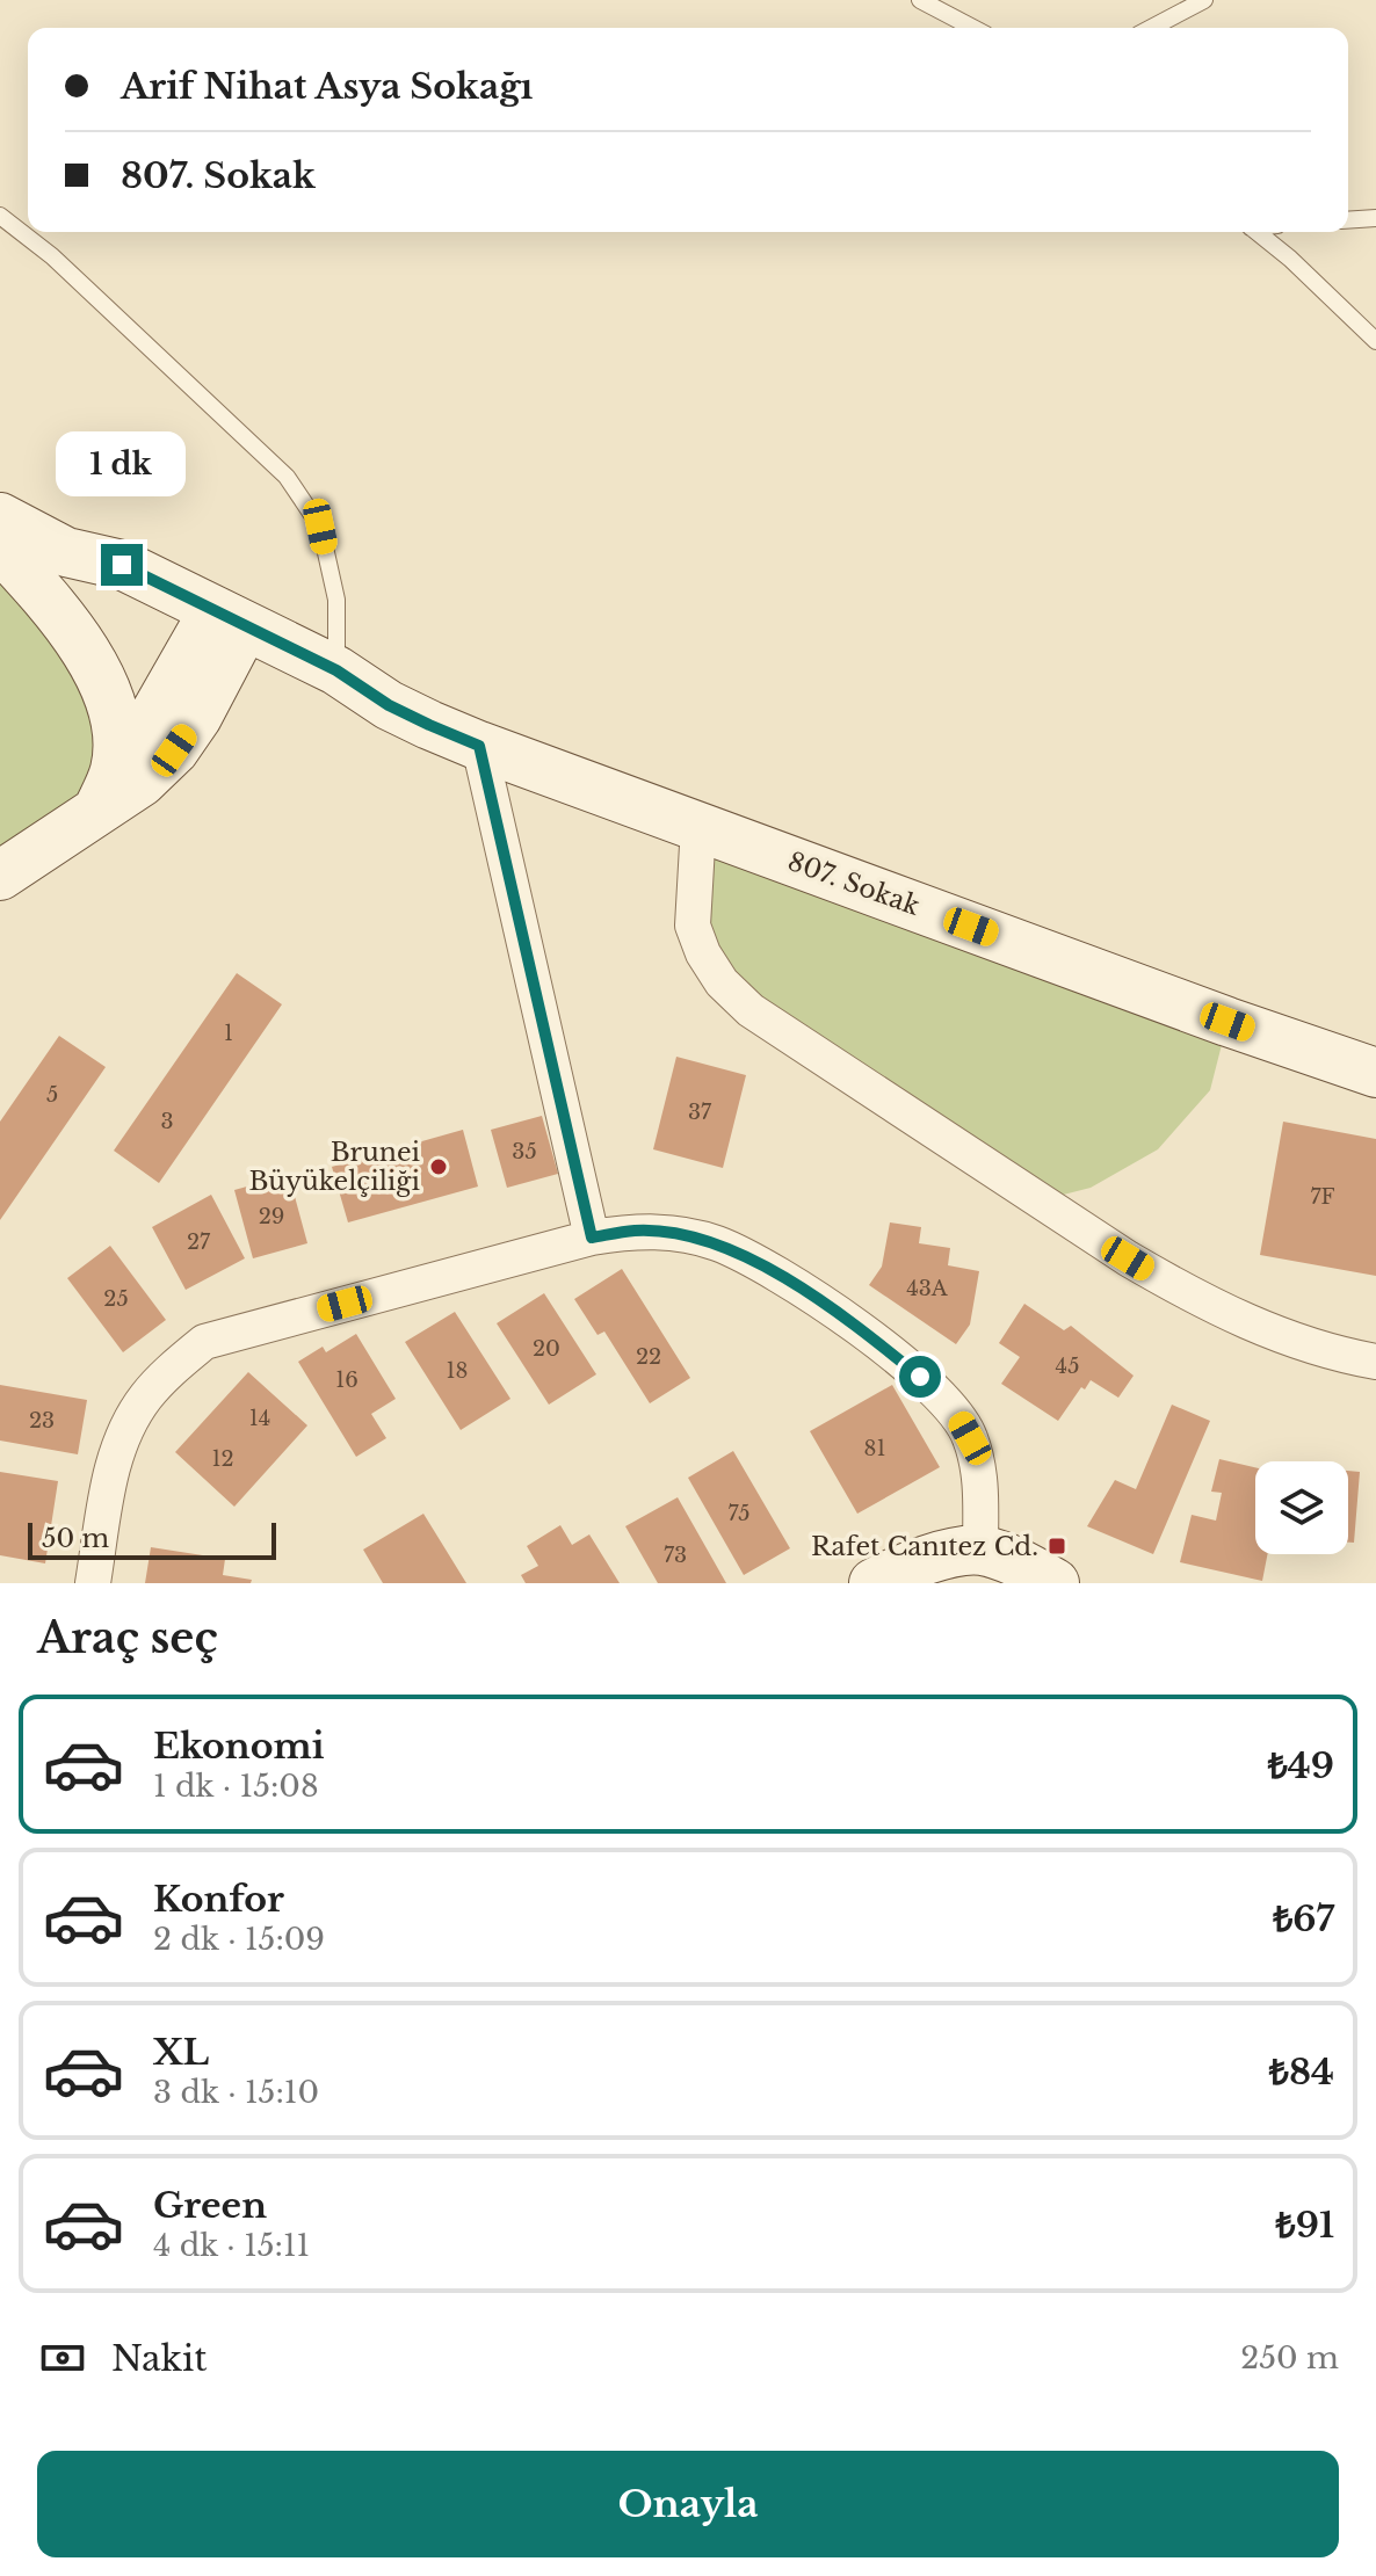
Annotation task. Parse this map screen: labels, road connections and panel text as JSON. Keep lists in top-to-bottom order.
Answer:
{
  "streets": {
    "main road": ["807. Sokak"]
  },
  "places": {
    "other": ["Brunei Büyükelçiliği"],
    "transit": ["Rafet Canıtez Cd."]
  },
  "house_numbers": [
    "1",
    "5",
    "37",
    "3",
    "35",
    "7F",
    "29",
    "27",
    "43A",
    "25",
    "20",
    "22",
    "45",
    "18",
    "16",
    "14",
    "23",
    "81",
    "12",
    "75",
    "73"
  ],
  "scale_bar": "50 m",
  "page": {
    "banner": ["Arif Nihat Asya Sokağı", "807. Sokak"],
    "bubble": "1 dk",
    "scale": "50 m",
    "heading": "Araç seç",
    "list": [
      {
        "name": "Ekonomi",
        "note": "1 dk · 15:08",
        "value": "₺49"
      },
      {
        "name": "Konfor",
        "note": "2 dk · 15:09",
        "value": "₺67"
      },
      {
        "name": "XL",
        "note": "3 dk · 15:10",
        "value": "₺84"
      },
      {
        "name": "Green",
        "note": "4 dk · 15:11",
        "value": "₺91"
      }
    ],
    "pay": ["Nakit", "250 m"],
    "buttons": "Onayla"
  }
}
